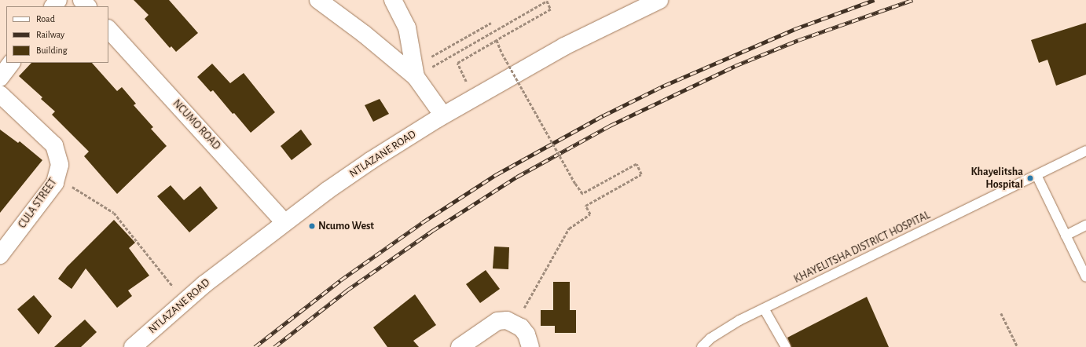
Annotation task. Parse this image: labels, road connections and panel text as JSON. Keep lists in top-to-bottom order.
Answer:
{
  "streets": {
    "street": ["NCUMO ROAD", "NTLAZANE ROAD", "CULA STREET"],
    "lane": ["KHAYELITSHA DISTRICT HOSPITAL"]
  },
  "crossings": [
    ["NCUMO ROAD", "NTLAZANE ROAD"]
  ],
  "places": ["Khayelitsha Hospital", "Ncumo West"],
  "legend": ["Road", "Railway", "Building"]
}
